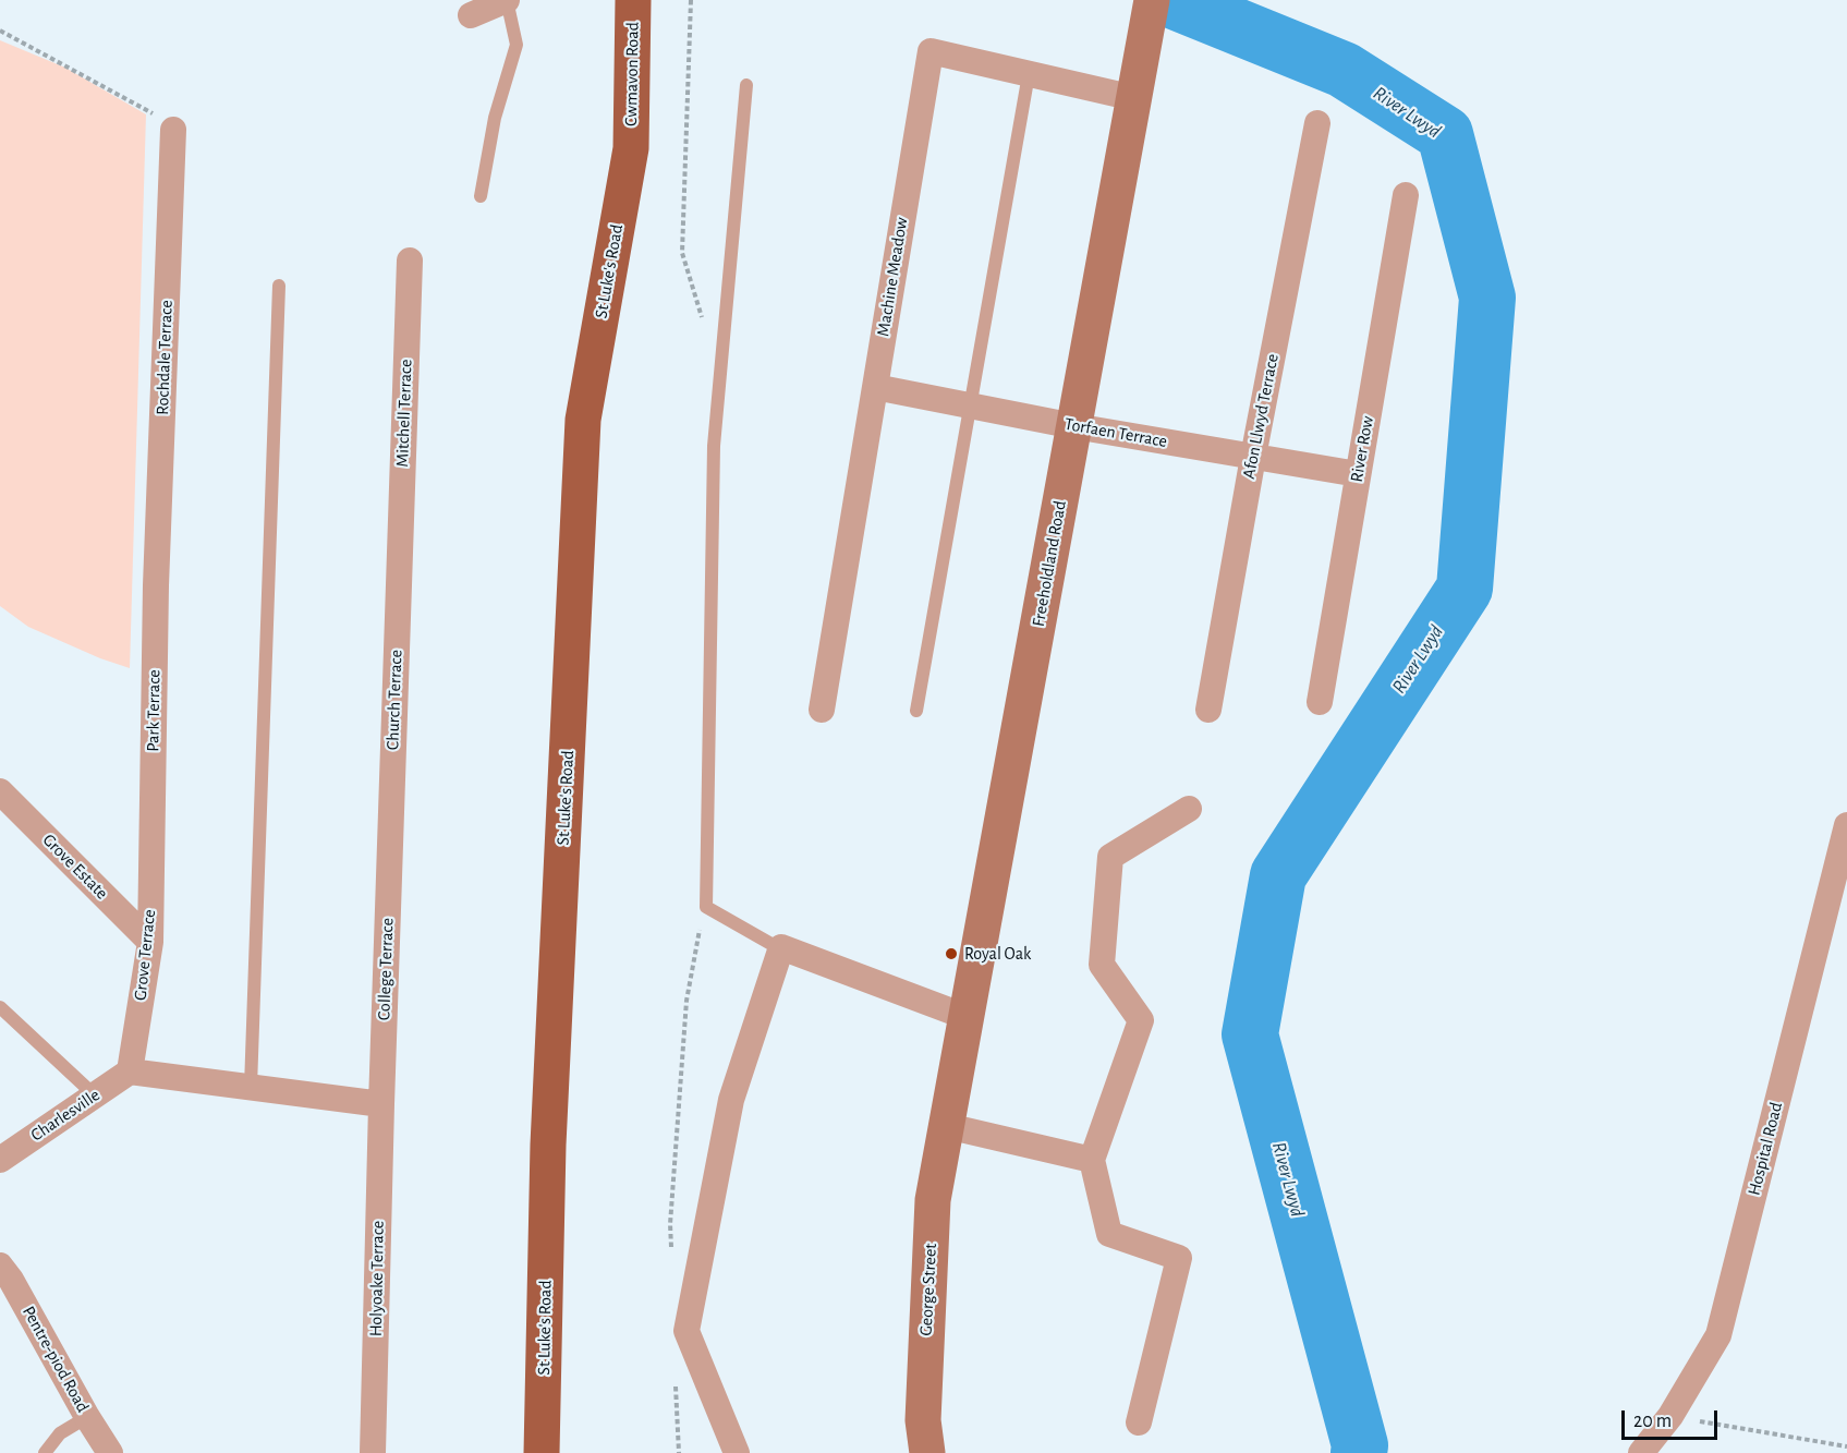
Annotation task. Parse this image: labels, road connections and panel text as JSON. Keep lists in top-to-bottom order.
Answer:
{
  "streets": {
    "main road": [
      "Cwmavon Road",
      "St Luke's Road",
      "Freeholdland Road",
      "George Street"
    ],
    "street": [
      "Machine Meadow",
      "Rochdale Terrace",
      "Mitchell Terrace",
      "Afon Llwyd Terrace",
      "Torfaen Terrace",
      "River Row",
      "Church Terrace",
      "Park Terrace",
      "Grove Estate",
      "Grove Terrace",
      "College Terrace",
      "Charlesville",
      "Hospital Road",
      "Holyoake Terrace",
      "Pentre-piod Road"
    ]
  },
  "crossings": [
    ["Cwmavon Road", "St Luke's Road"],
    ["Machine Meadow", "Torfaen Terrace"],
    ["Machine Meadow", "Freeholdland Road"],
    ["Rochdale Terrace", "Park Terrace"],
    ["Mitchell Terrace", "Church Terrace"],
    ["Afon Llwyd Terrace", "Torfaen Terrace"],
    ["Torfaen Terrace", "River Row"],
    ["Torfaen Terrace", "Freeholdland Road"],
    ["Freeholdland Road", "George Street"],
    ["Church Terrace", "College Terrace"],
    ["Park Terrace", "Grove Terrace"],
    ["Grove Estate", "Grove Terrace"],
    ["Grove Terrace", "Charlesville"],
    ["College Terrace", "Holyoake Terrace"]
  ],
  "water": ["River Lwyd"],
  "places": ["Royal Oak"],
  "scale_bar": "20 m"
}
